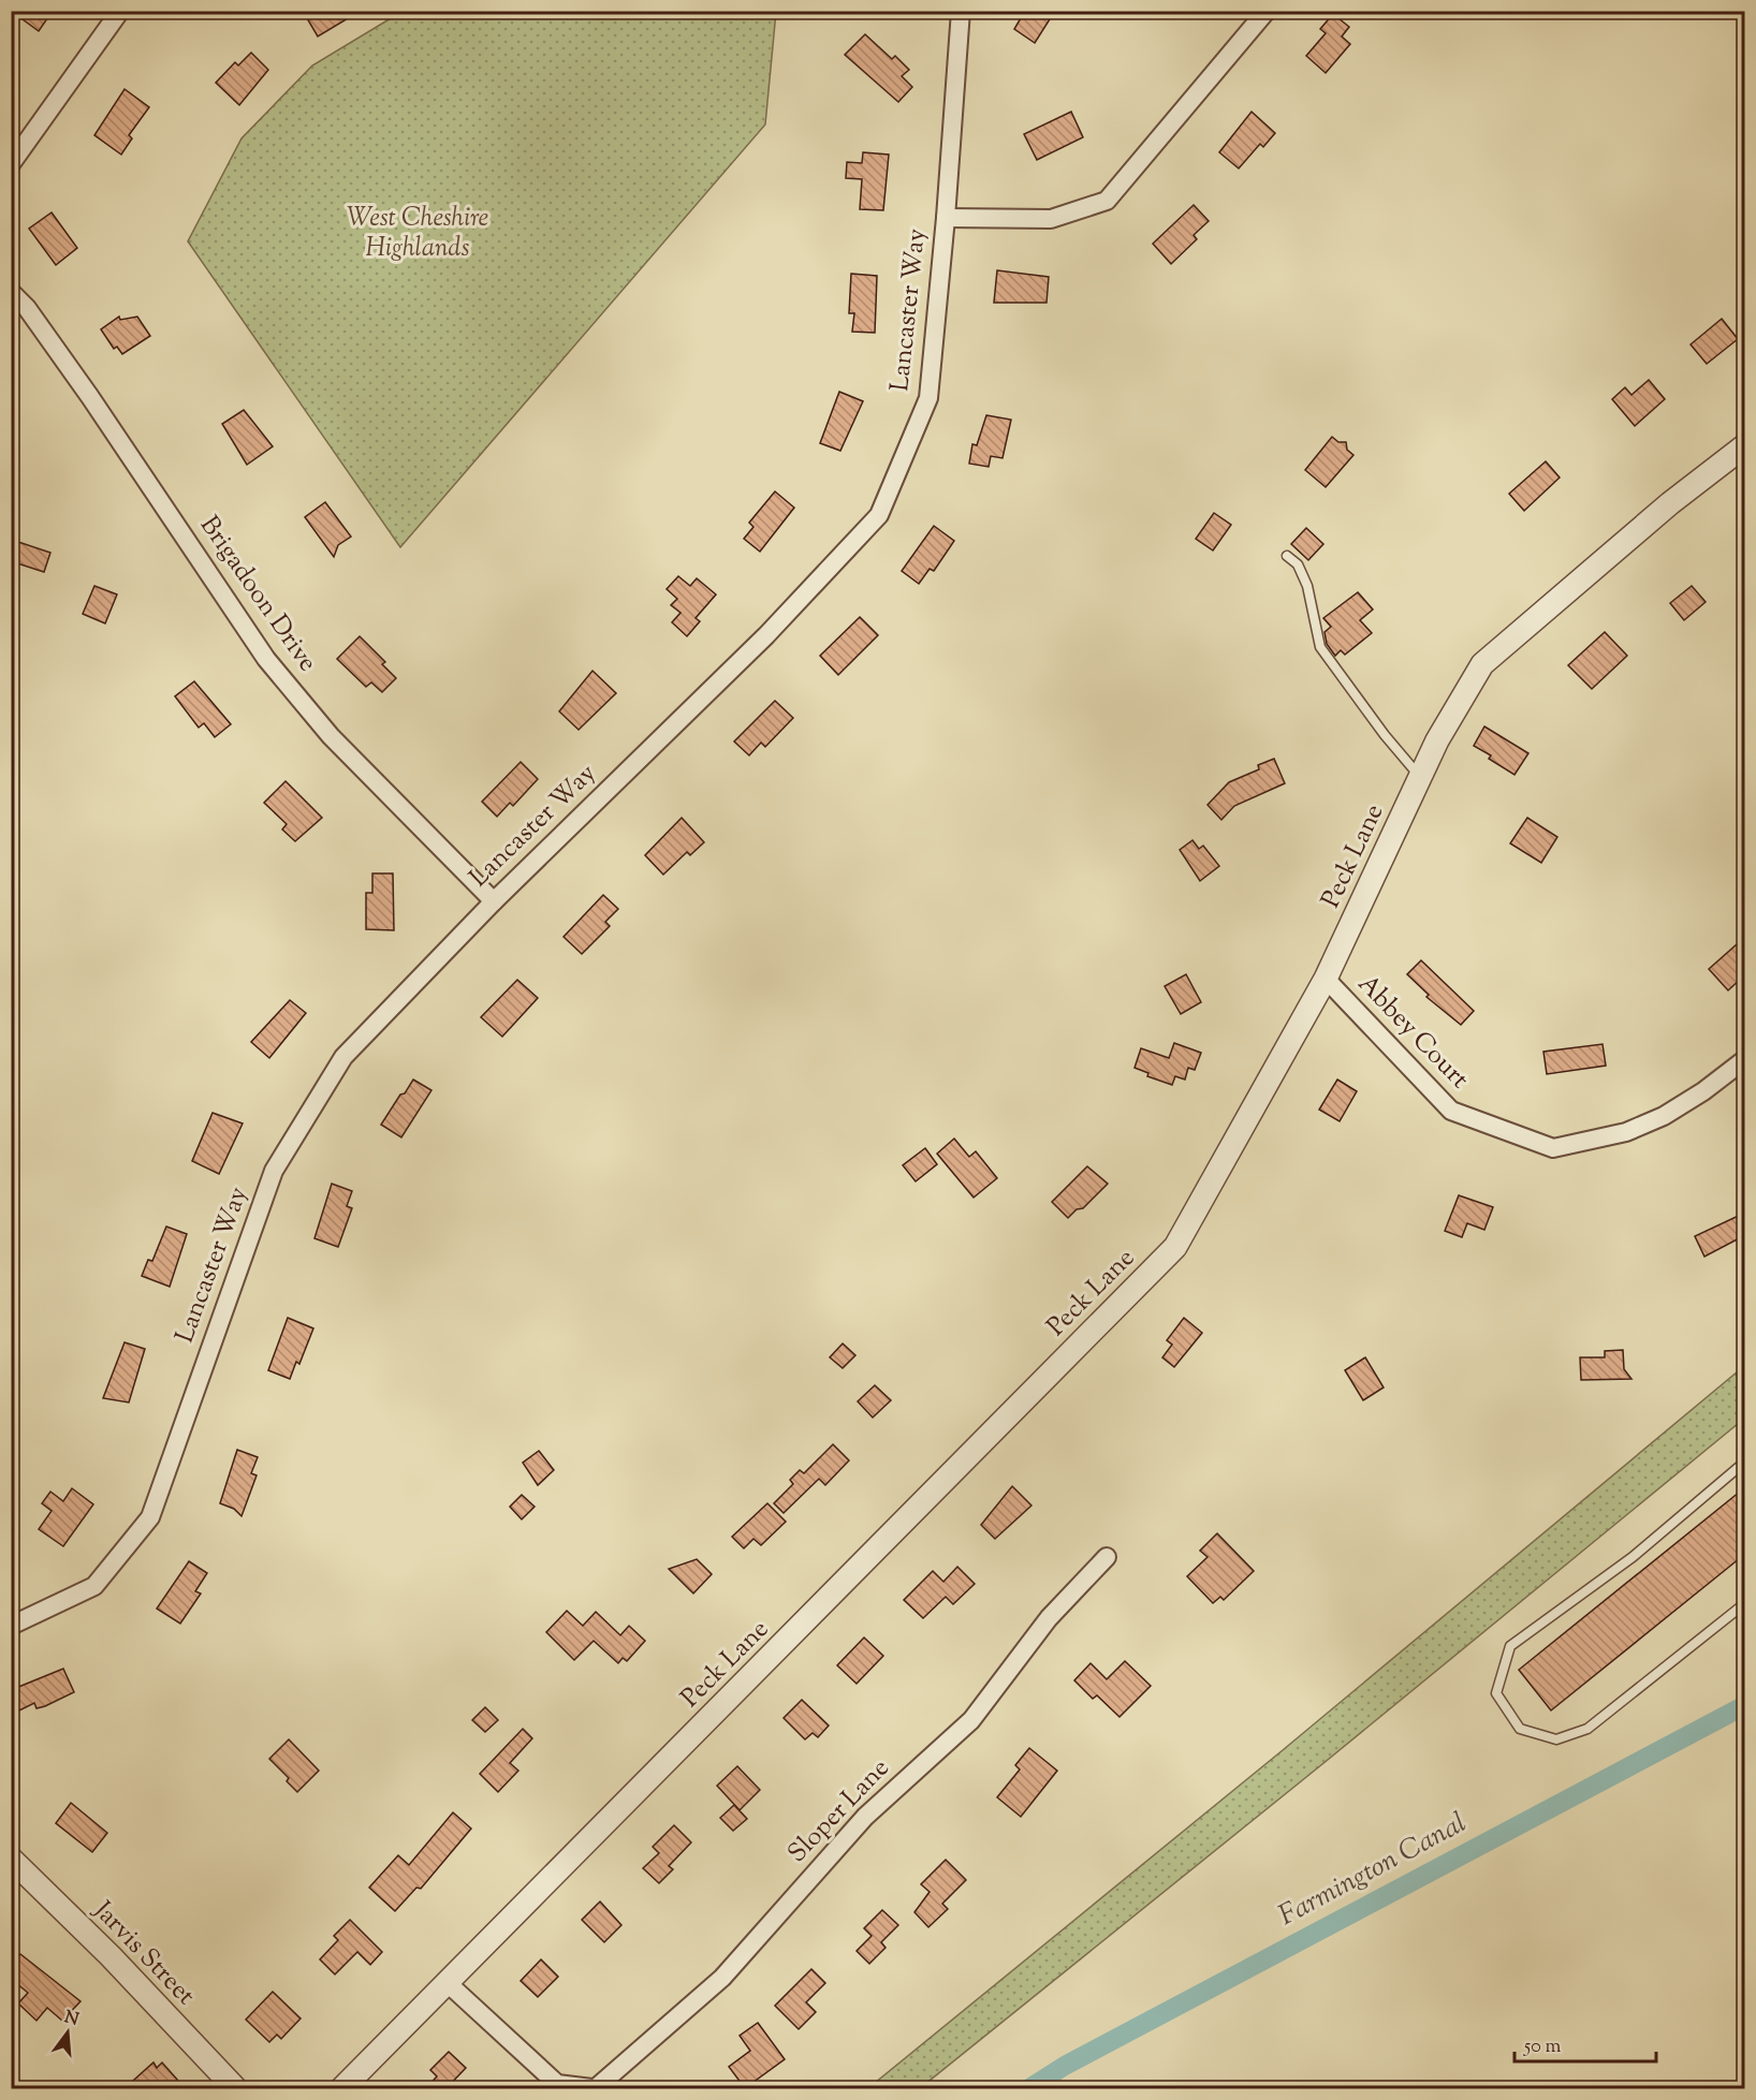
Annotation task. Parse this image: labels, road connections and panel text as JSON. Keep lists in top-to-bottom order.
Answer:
{
  "streets": {
    "street": [
      "Lancaster Way",
      "Brigadoon Drive",
      "Peck Lane",
      "Abbey Court",
      "Sloper Lane",
      "Jarvis Street"
    ]
  },
  "crossings": [
    ["Lancaster Way", "Brigadoon Drive"],
    ["Peck Lane", "Abbey Court"],
    ["Peck Lane", "Sloper Lane"]
  ],
  "water": ["Farmington Canal"],
  "parks": ["West Cheshire Highlands"],
  "scale_bar": "50 m",
  "north": "top"
}
